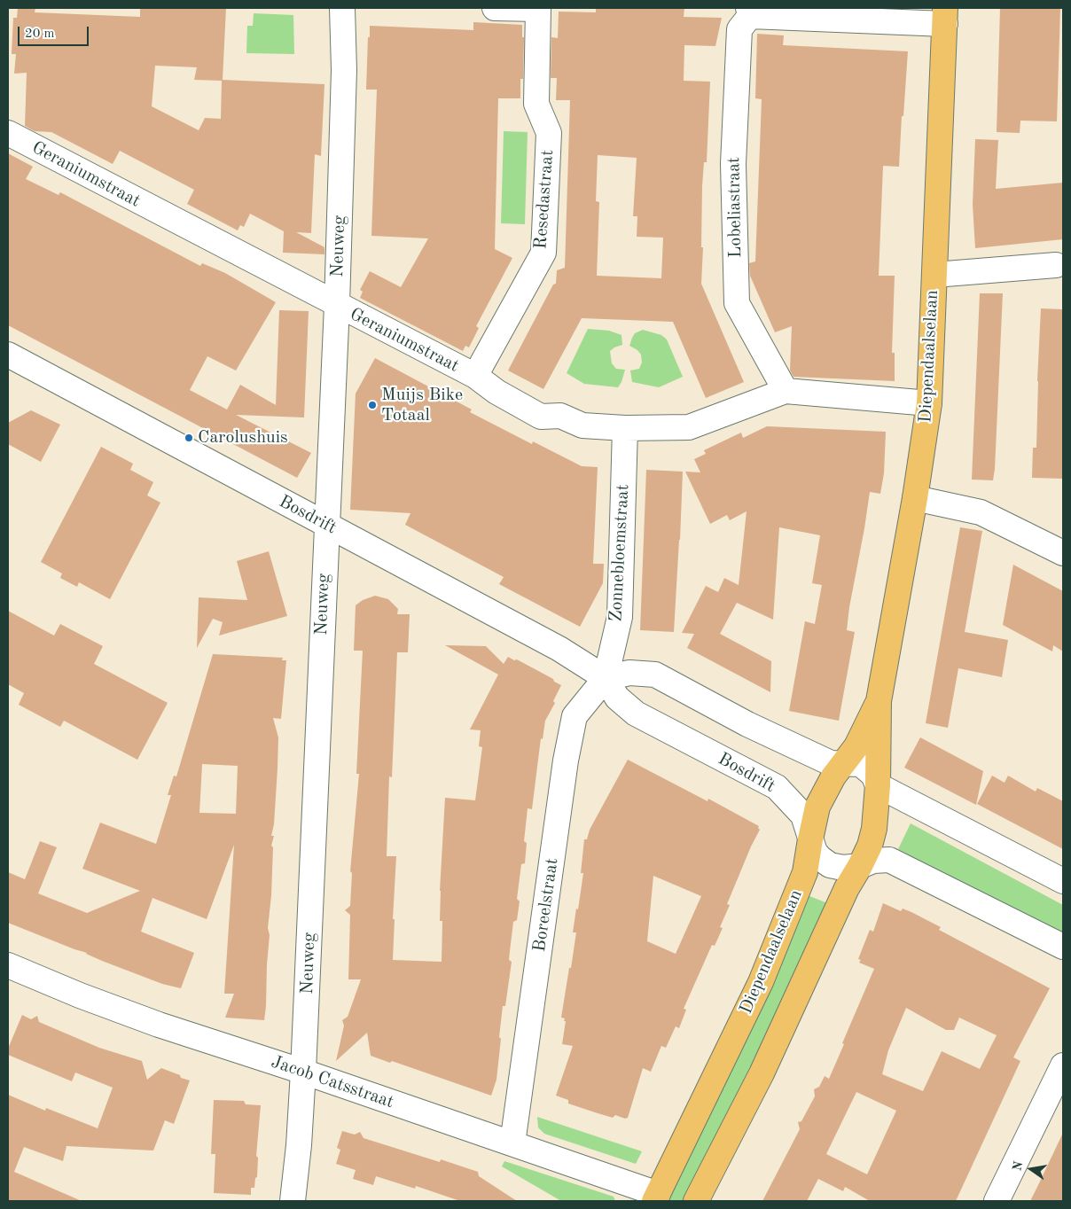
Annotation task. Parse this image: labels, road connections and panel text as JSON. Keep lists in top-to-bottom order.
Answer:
{
  "streets": {
    "main road": ["Diependaalselaan"],
    "street": [
      "Geraniumstraat",
      "Resedastraat",
      "Lobeliastraat",
      "Neuweg",
      "Bosdrift",
      "Zonnebloemstraat",
      "Boreelstraat",
      "Jacob Catsstraat"
    ]
  },
  "crossings": [
    ["Geraniumstraat", "Resedastraat"],
    ["Geraniumstraat", "Lobeliastraat"],
    ["Geraniumstraat", "Neuweg"],
    ["Geraniumstraat", "Diependaalselaan"],
    ["Geraniumstraat", "Zonnebloemstraat"],
    ["Neuweg", "Bosdrift"],
    ["Neuweg", "Jacob Catsstraat"],
    ["Diependaalselaan", "Bosdrift"],
    ["Diependaalselaan", "Jacob Catsstraat"],
    ["Bosdrift", "Zonnebloemstraat"],
    ["Bosdrift", "Boreelstraat"],
    ["Zonnebloemstraat", "Boreelstraat"],
    ["Boreelstraat", "Jacob Catsstraat"]
  ],
  "places": ["Muijs Bike Totaal", "Carolushuis"],
  "scale_bar": "20 m",
  "north": "left"
}
